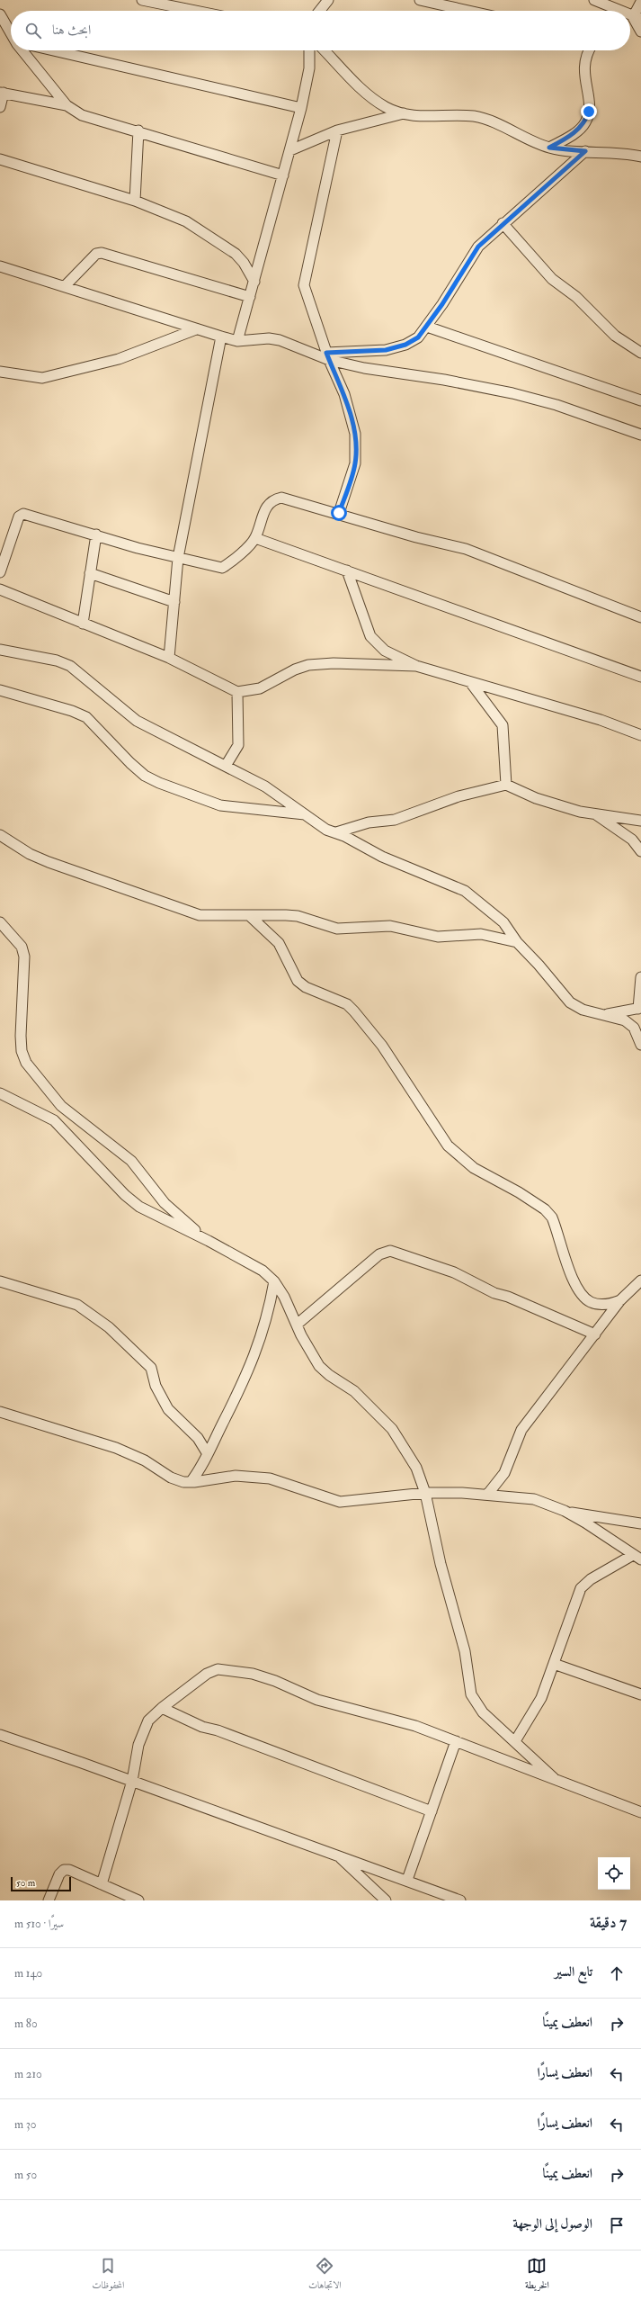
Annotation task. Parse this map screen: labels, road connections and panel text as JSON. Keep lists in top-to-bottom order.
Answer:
{
  "scale_bar": "50 m",
  "page": {
    "search": "ابحث هنا",
    "scale": "50 m",
    "heading": ["7 دقيقة", "سيرًا · 510 m"],
    "list": [
      ["تابع السير", "140 m"],
      ["انعطف يمينًا", "80 m"],
      ["انعطف يسارًا", "210 m"],
      ["انعطف يسارًا", "30 m"],
      ["انعطف يمينًا", "50 m"],
      "الوصول إلى الوجهة"
    ],
    "nav": ["الخريطة", "الاتجاهات", "المحفوظات"]
  }
}
